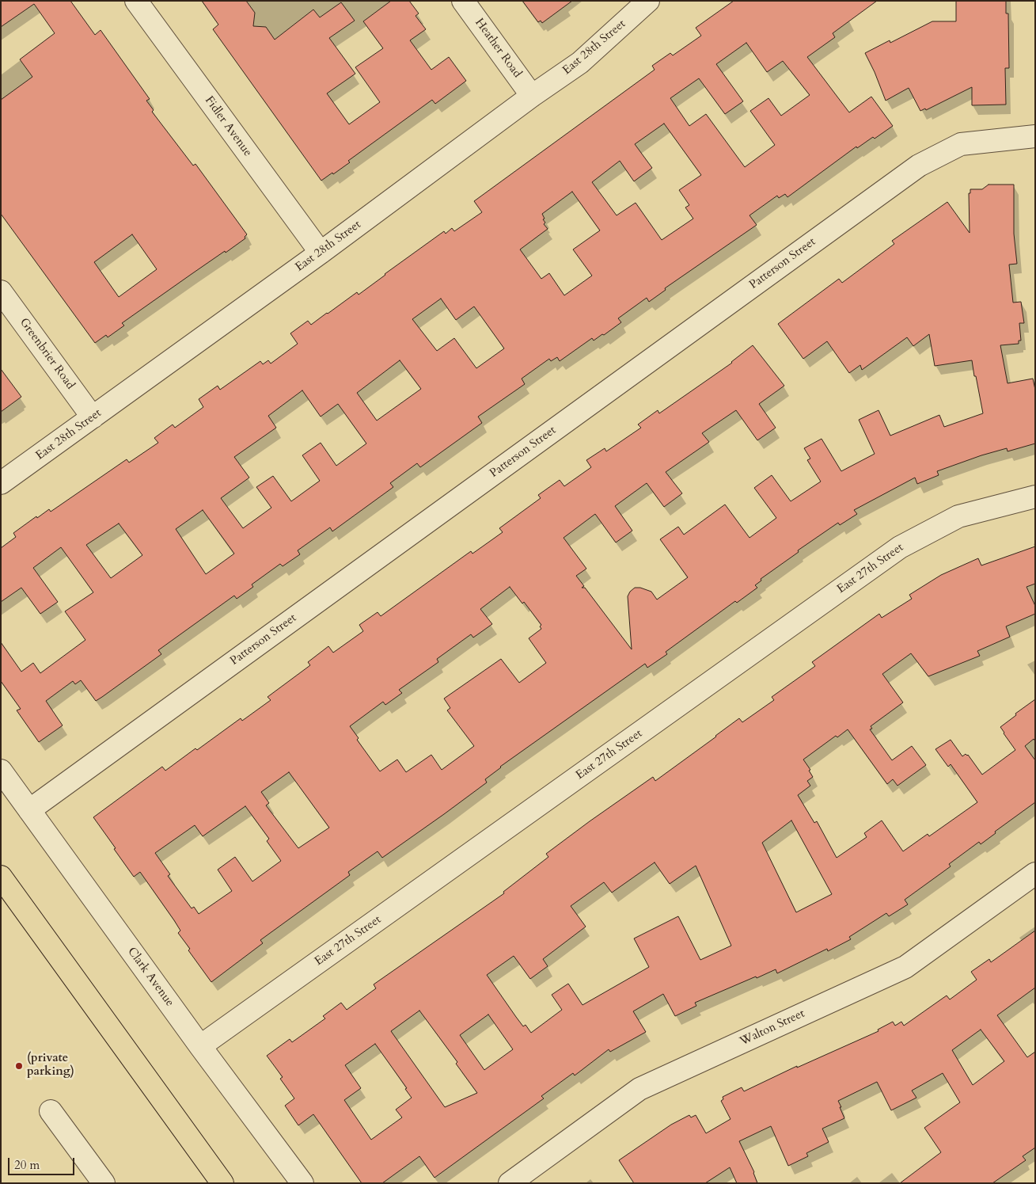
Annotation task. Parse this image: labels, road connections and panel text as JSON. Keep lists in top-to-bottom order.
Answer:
{
  "streets": {
    "street": [
      "East 28th Street",
      "Heather Road",
      "Fidler Avenue",
      "Patterson Street",
      "Greenbrier Road",
      "East 27th Street",
      "Clark Avenue",
      "Walton Street"
    ]
  },
  "crossings": [
    ["East 28th Street", "Heather Road"],
    ["East 28th Street", "Fidler Avenue"],
    ["East 28th Street", "Greenbrier Road"],
    ["Patterson Street", "Clark Avenue"],
    ["East 27th Street", "Clark Avenue"]
  ],
  "places": ["(private parking)"],
  "scale_bar": "20 m"
}
